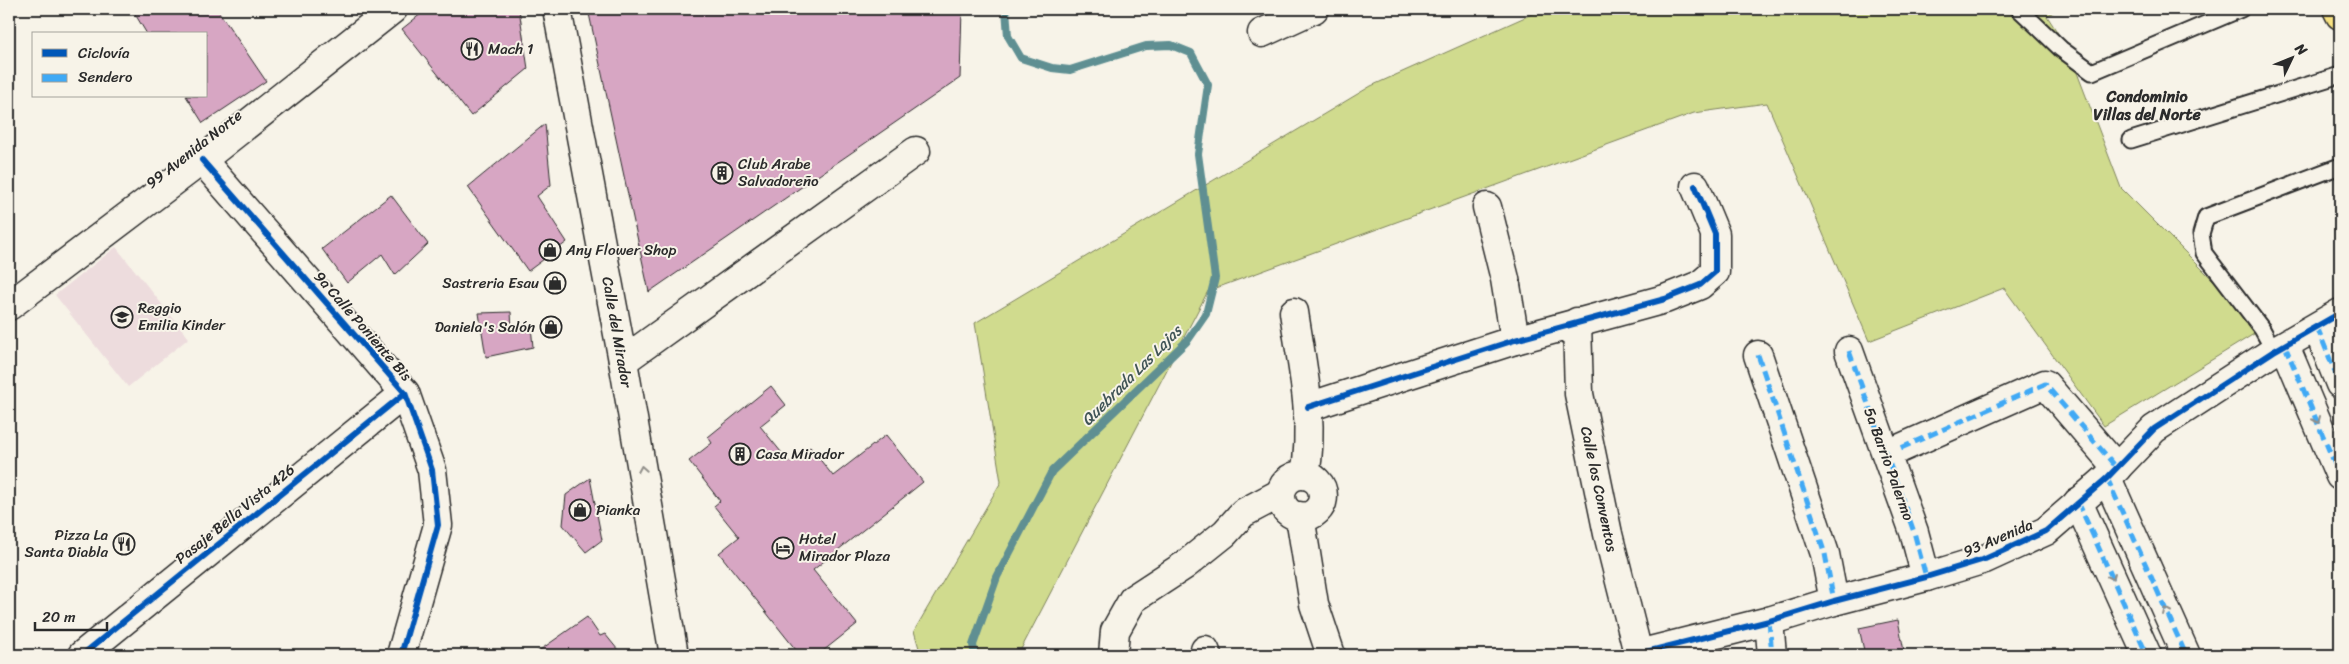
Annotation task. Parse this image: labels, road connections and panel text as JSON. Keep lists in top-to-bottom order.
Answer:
{
  "streets": {
    "street": [
      "99 Avenida Norte",
      "9a Calle Poniente Bis",
      "Calle del Mirador",
      "5a Barrio Palermo",
      "Calle los Conventos",
      "Pasaje Bella Vista 426",
      "93 Avenida"
    ]
  },
  "crossings": [
    ["99 Avenida Norte", "9a Calle Poniente Bis"],
    ["9a Calle Poniente Bis", "Pasaje Bella Vista 426"],
    ["5a Barrio Palermo", "93 Avenida"],
    ["Calle los Conventos", "93 Avenida"]
  ],
  "districts": ["Condominio Villas del Norte"],
  "water": ["Quebrada Las Lajas"],
  "places": {
    "restaurant": ["Mach 1", "Pizza La Santa Diabla"],
    "building": ["Club Arabe Salvadoreño", "Casa Mirador"],
    "shop": [
      "Any Flower Shop",
      "Sastreria Esau",
      "Daniela's Salón",
      "Pianka"
    ],
    "school or university": ["Reggio Emilia Kinder"],
    "hotel": ["Hotel Mirador Plaza"]
  },
  "legend": ["Ciclovía", "Sendero"],
  "scale_bar": "20 m",
  "north": "top right"
}
